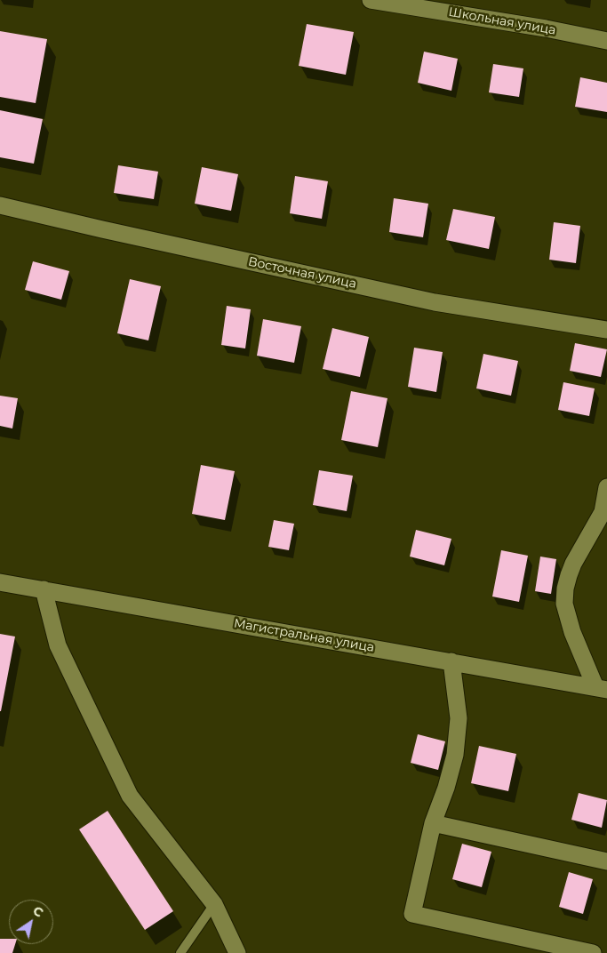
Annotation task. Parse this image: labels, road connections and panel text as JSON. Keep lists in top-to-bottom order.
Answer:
{
  "streets": {
    "street": ["Школьная улица", "Восточная улица", "Магистральная улица"]
  },
  "north": "top right"
}
